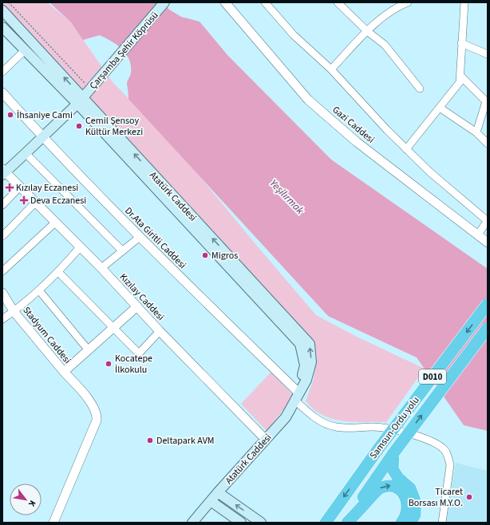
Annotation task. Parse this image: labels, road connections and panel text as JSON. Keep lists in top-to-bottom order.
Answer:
{
  "streets": {
    "highway": ["D010", "Samsun-Ordu yolu"],
    "main road": ["Çarşamba Şehir Köprüsü", "Atatürk Caddesi"],
    "street": [
      "Gazi Caddesi",
      "Dr.Ata Giritli Caddesi",
      "Kızılay Caddesi",
      "Stadyum Caddesi"
    ]
  },
  "crossings": [
    ["Çarşamba Şehir Köprüsü", "Atatürk Caddesi"],
    ["Çarşamba Şehir Köprüsü", "Dr.Ata Giritli Caddesi"],
    ["Çarşamba Şehir Köprüsü", "Kızılay Caddesi"],
    ["Atatürk Caddesi", "Dr.Ata Giritli Caddesi"],
    ["Atatürk Caddesi", "Kızılay Caddesi"],
    ["Kızılay Caddesi", "Stadyum Caddesi"]
  ],
  "water": ["Yeşilırmak"],
  "places": {
    "other": [
      "İhsaniye Cami",
      "Cemil Şensoy Kültür Merkezi",
      "Migros",
      "Kocatepe İlkokulu",
      "Deltapark AVM",
      "Ticaret Borsası M.Y.O."
    ],
    "health": ["Kızılay Eczanesi", "Deva Eczanesi"]
  },
  "north": "bottom right"
}
